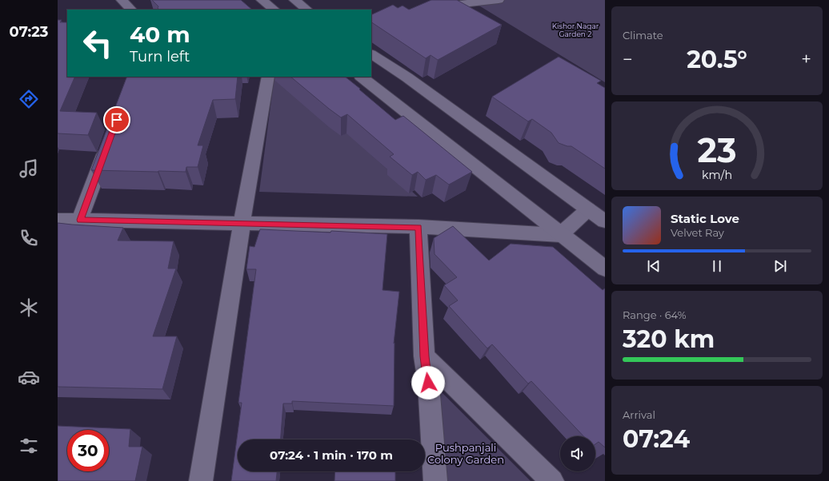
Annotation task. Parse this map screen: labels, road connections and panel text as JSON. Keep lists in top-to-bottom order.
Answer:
{
  "parks": ["Kishor Nagar Garden 2", "Pushpanjali Colony Garden"],
  "page": {
    "tabs": "07:23",
    "tile": [
      "Climate",
      ["Range · 64%", "320 km"],
      ["Arrival", "07:24"]
    ],
    "turn": ["40 m", "Turn left"],
    "heat": ["−", "20.5°", "+"],
    "song": ["Static Love", "Velvet Ray"],
    "limit": "30",
    "trip": "07:24 · 1 min · 170 m",
    "gauge": ["23", "km/h"]
  }
}
